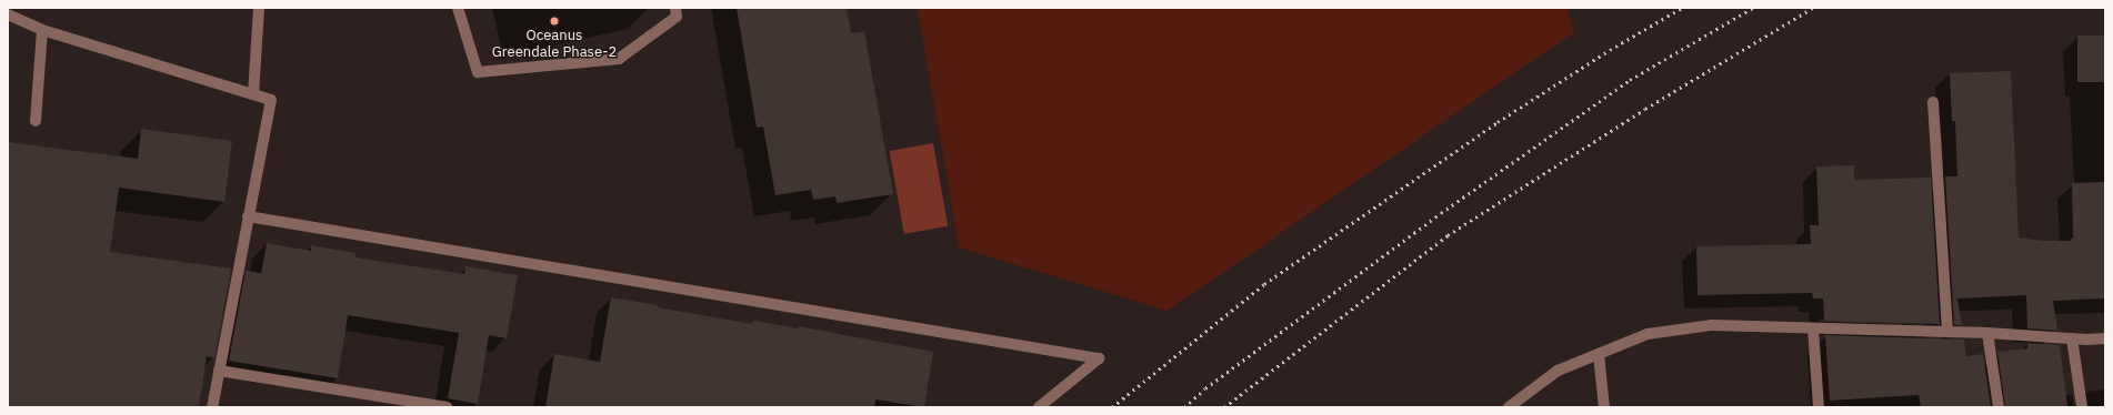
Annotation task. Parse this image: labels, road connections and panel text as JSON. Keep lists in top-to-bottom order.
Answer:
{
  "places": ["Oceanus Greendale Phase-2"]
}
